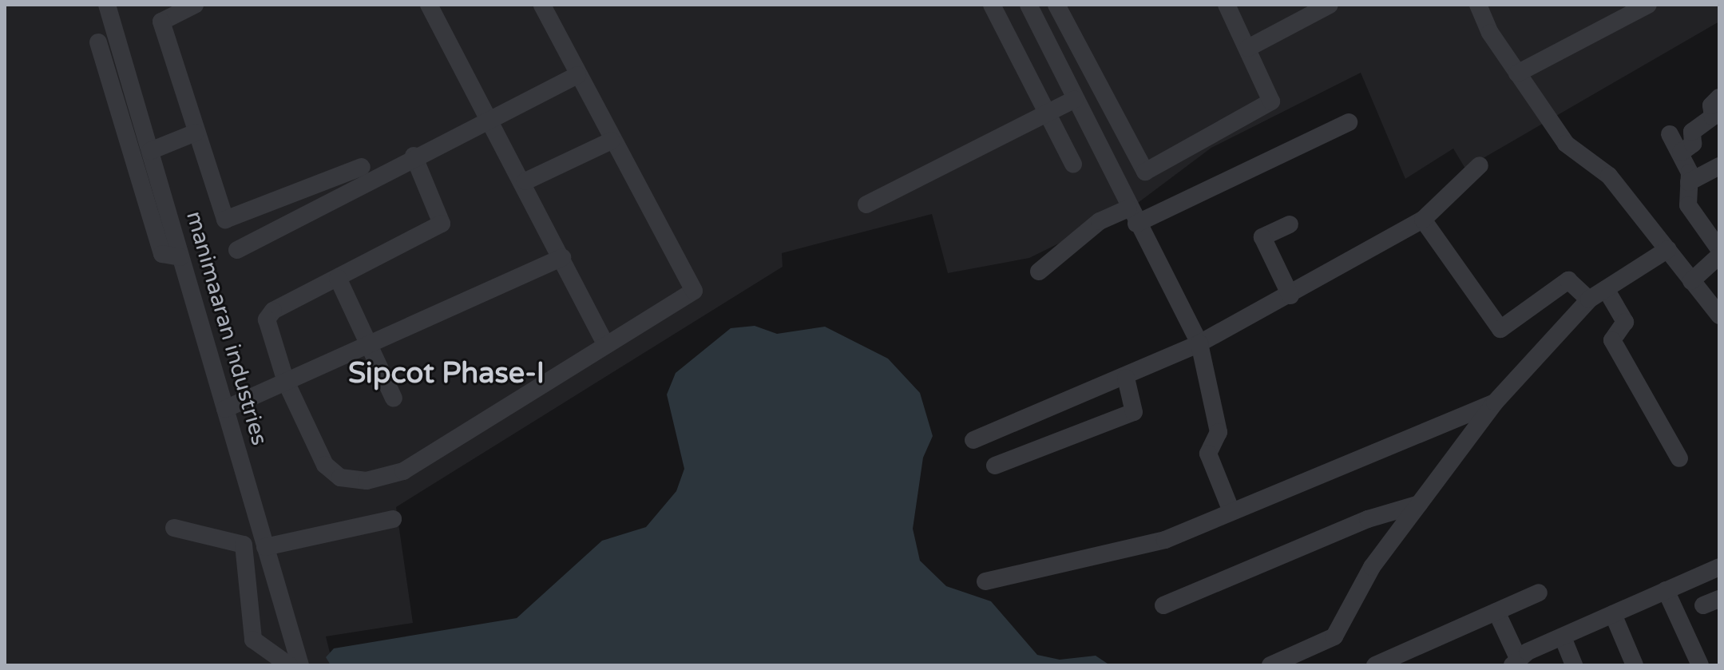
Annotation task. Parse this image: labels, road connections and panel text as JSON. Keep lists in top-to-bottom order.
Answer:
{
  "streets": {
    "street": ["manimaaran industries"]
  },
  "districts": ["Sipcot Phase-I"]
}
